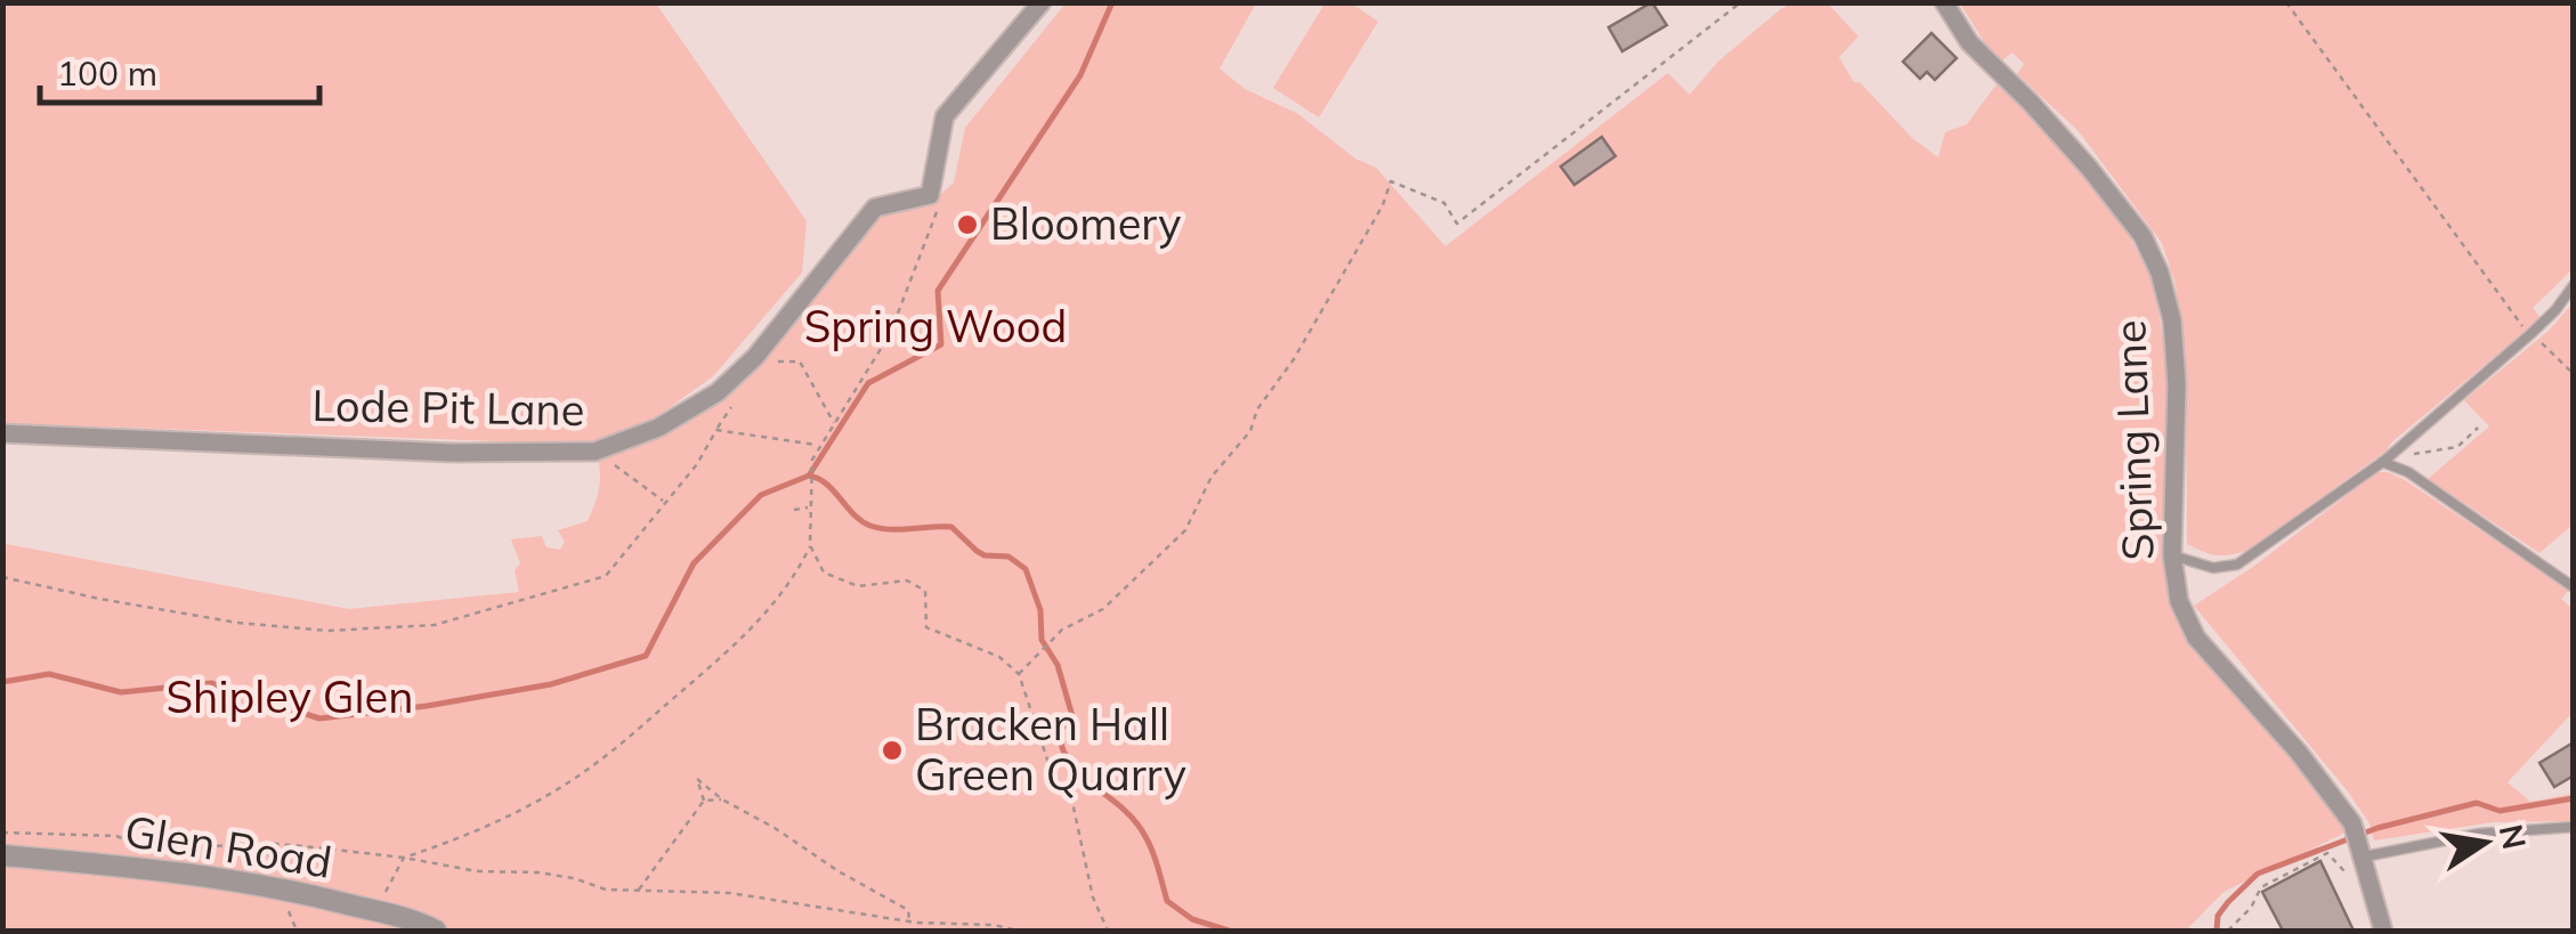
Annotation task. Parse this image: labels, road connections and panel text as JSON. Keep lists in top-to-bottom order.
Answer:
{
  "streets": {
    "street": ["Lode Pit Lane", "Spring Lane", "Glen Road"]
  },
  "parks": ["Spring Wood", "Shipley Glen"],
  "places": ["Bloomery", "Bracken Hall Green Quarry"],
  "scale_bar": "100 m",
  "north": "right"
}
